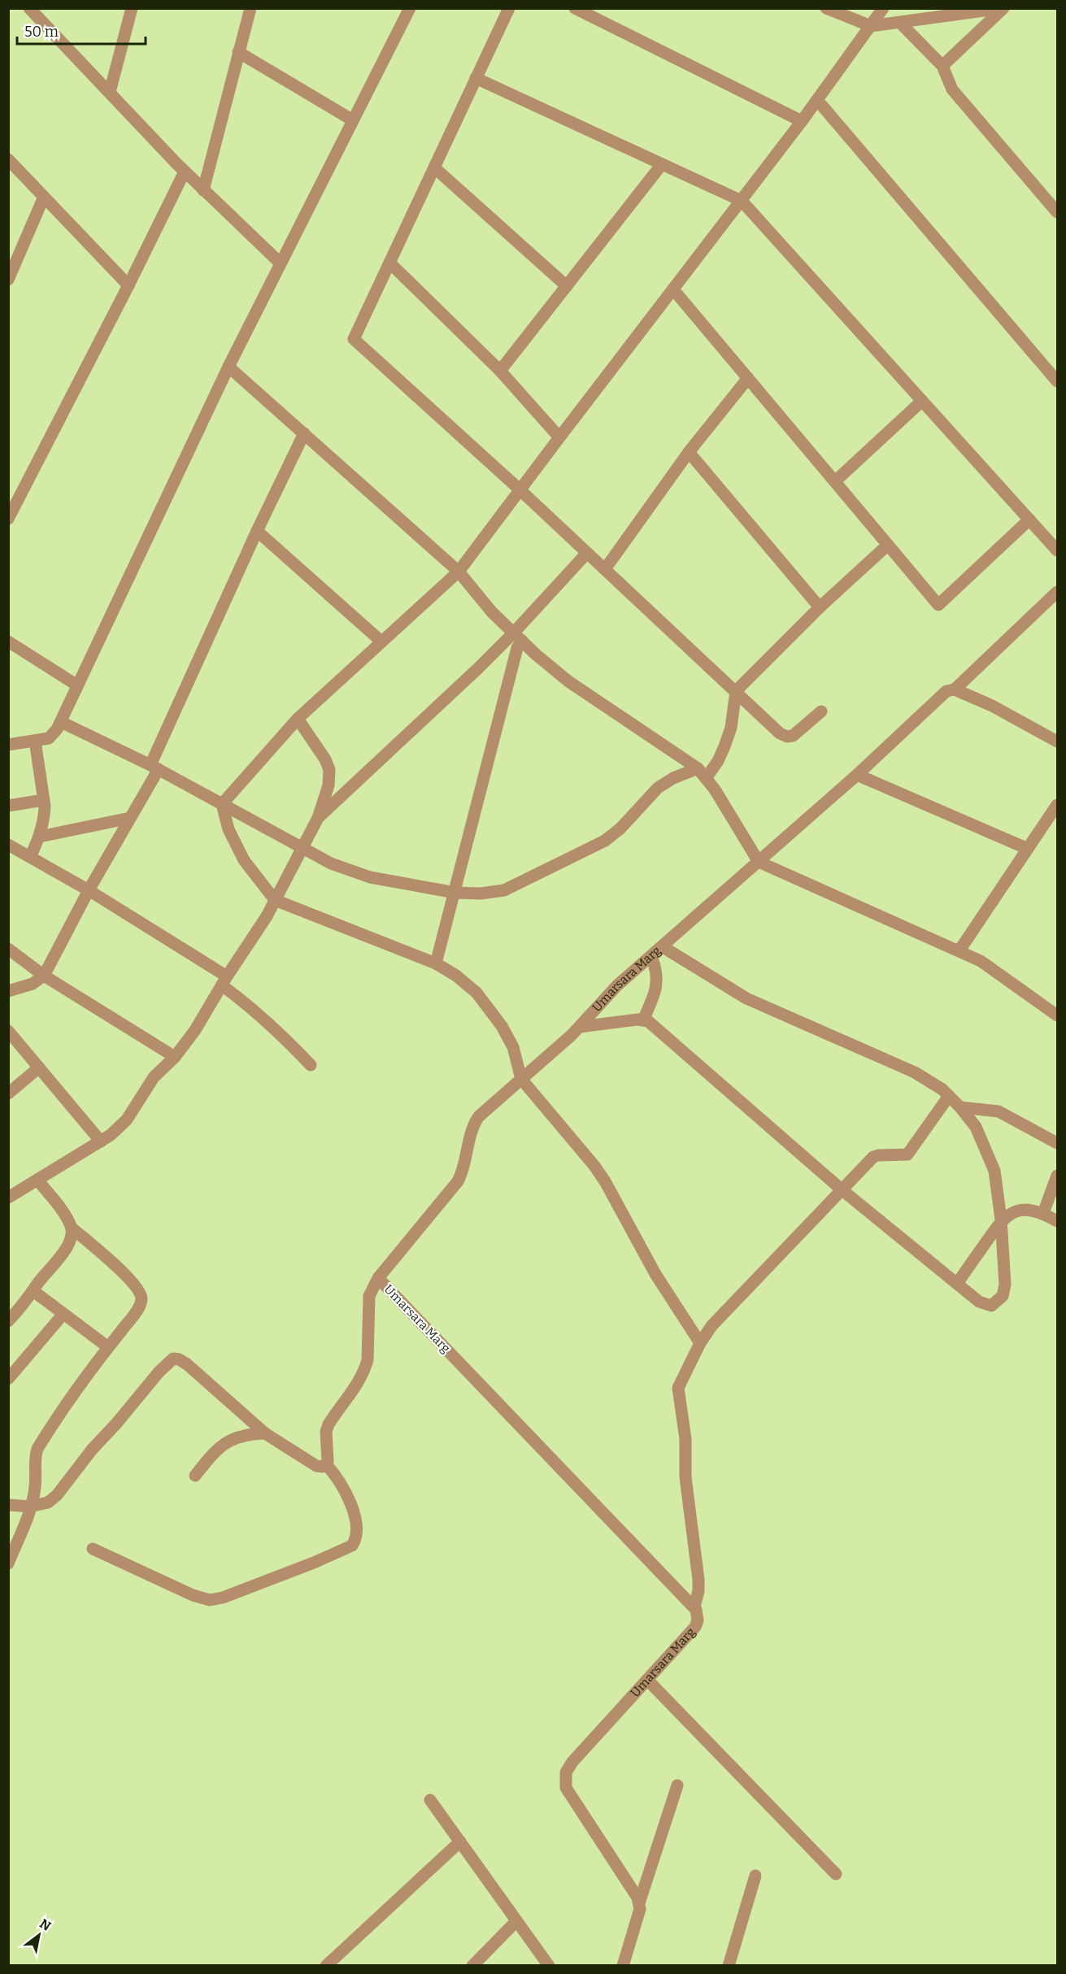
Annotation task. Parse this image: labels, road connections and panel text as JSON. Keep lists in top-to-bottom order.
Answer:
{
  "streets": {
    "street": ["Umarsara Marg"]
  },
  "scale_bar": "50 m",
  "north": "top right"
}
